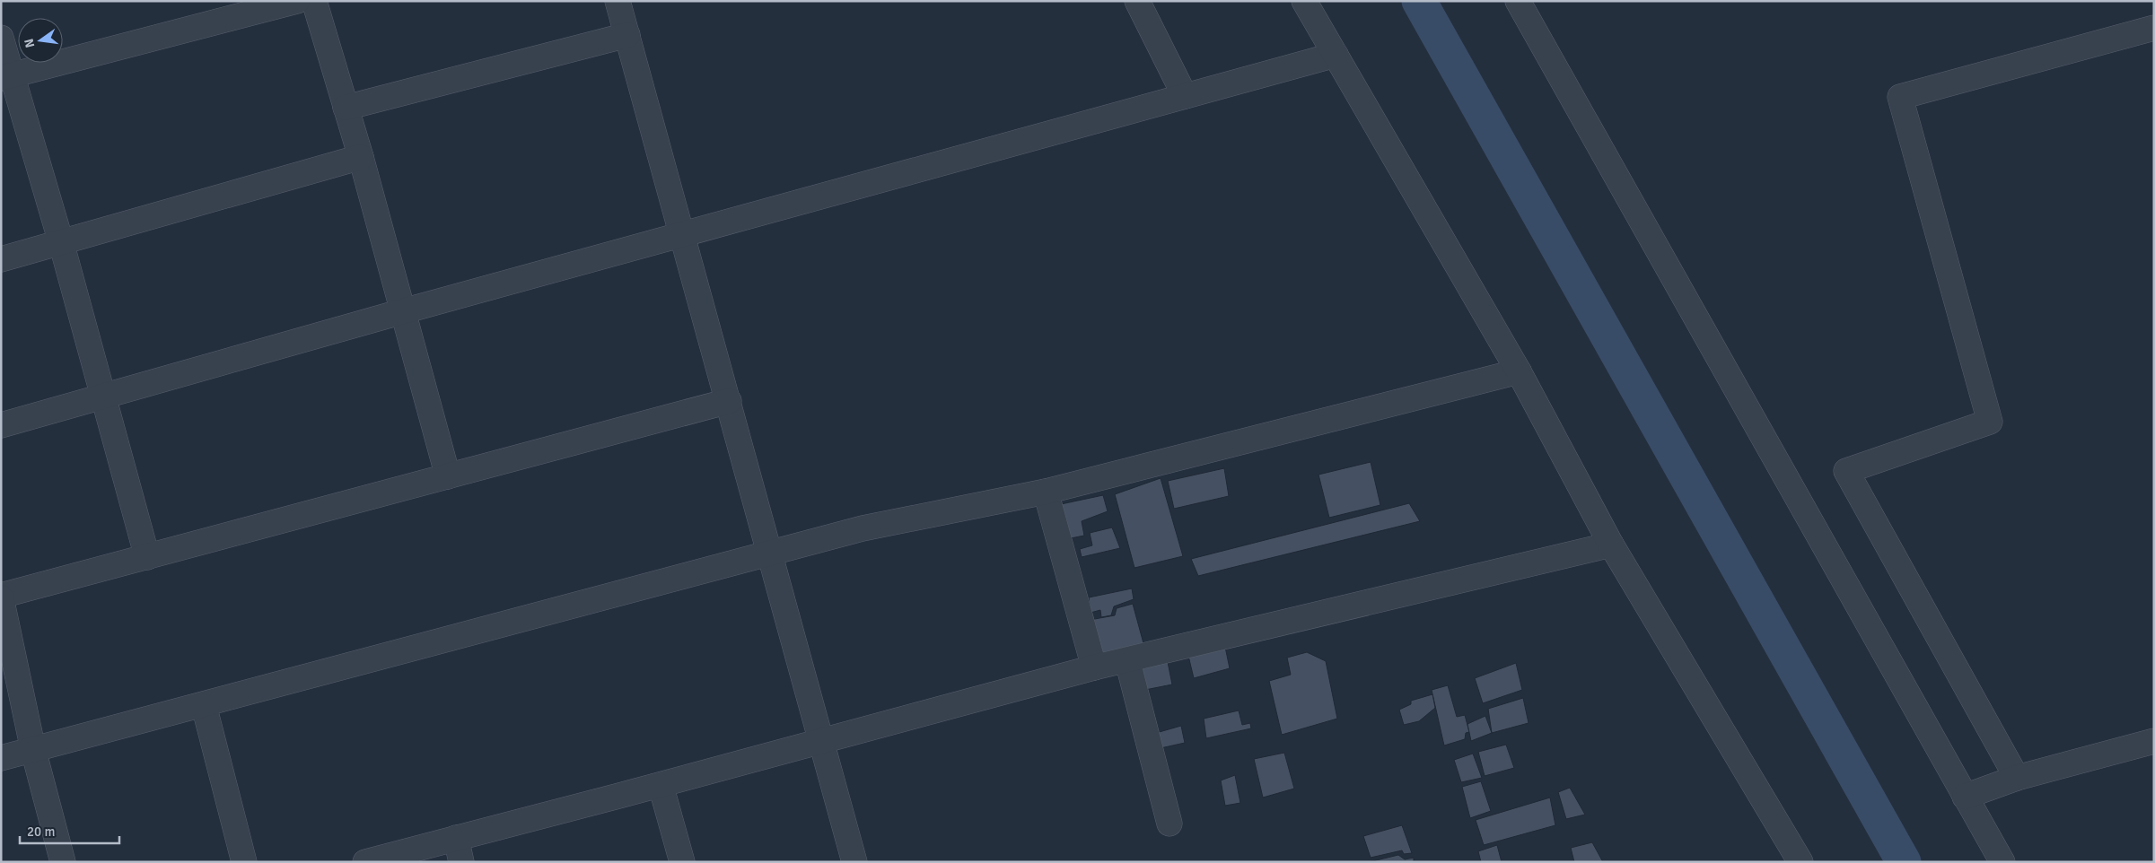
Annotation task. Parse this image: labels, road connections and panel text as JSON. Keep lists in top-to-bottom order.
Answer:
{
  "scale_bar": "20 m",
  "north": "left"
}
